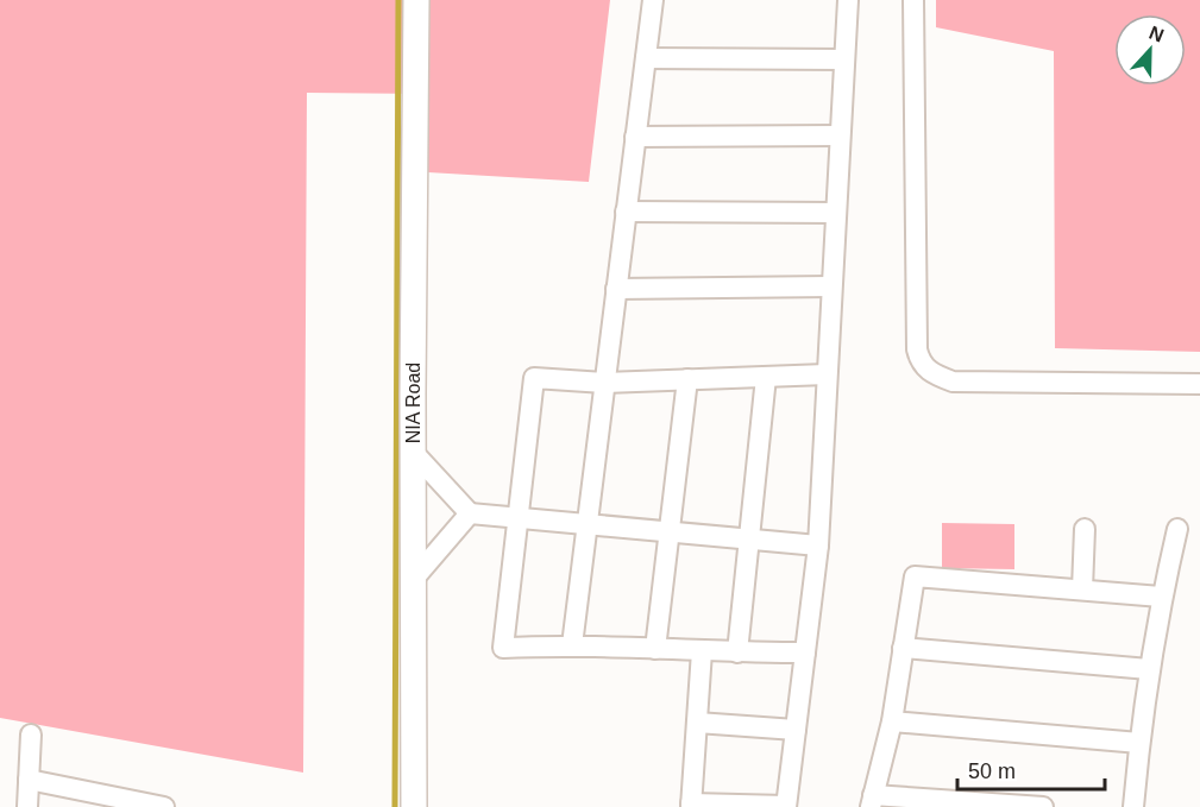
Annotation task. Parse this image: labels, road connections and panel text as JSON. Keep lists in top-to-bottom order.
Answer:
{
  "streets": {
    "street": ["NIA Road"]
  },
  "scale_bar": "50 m",
  "north": "top"
}
